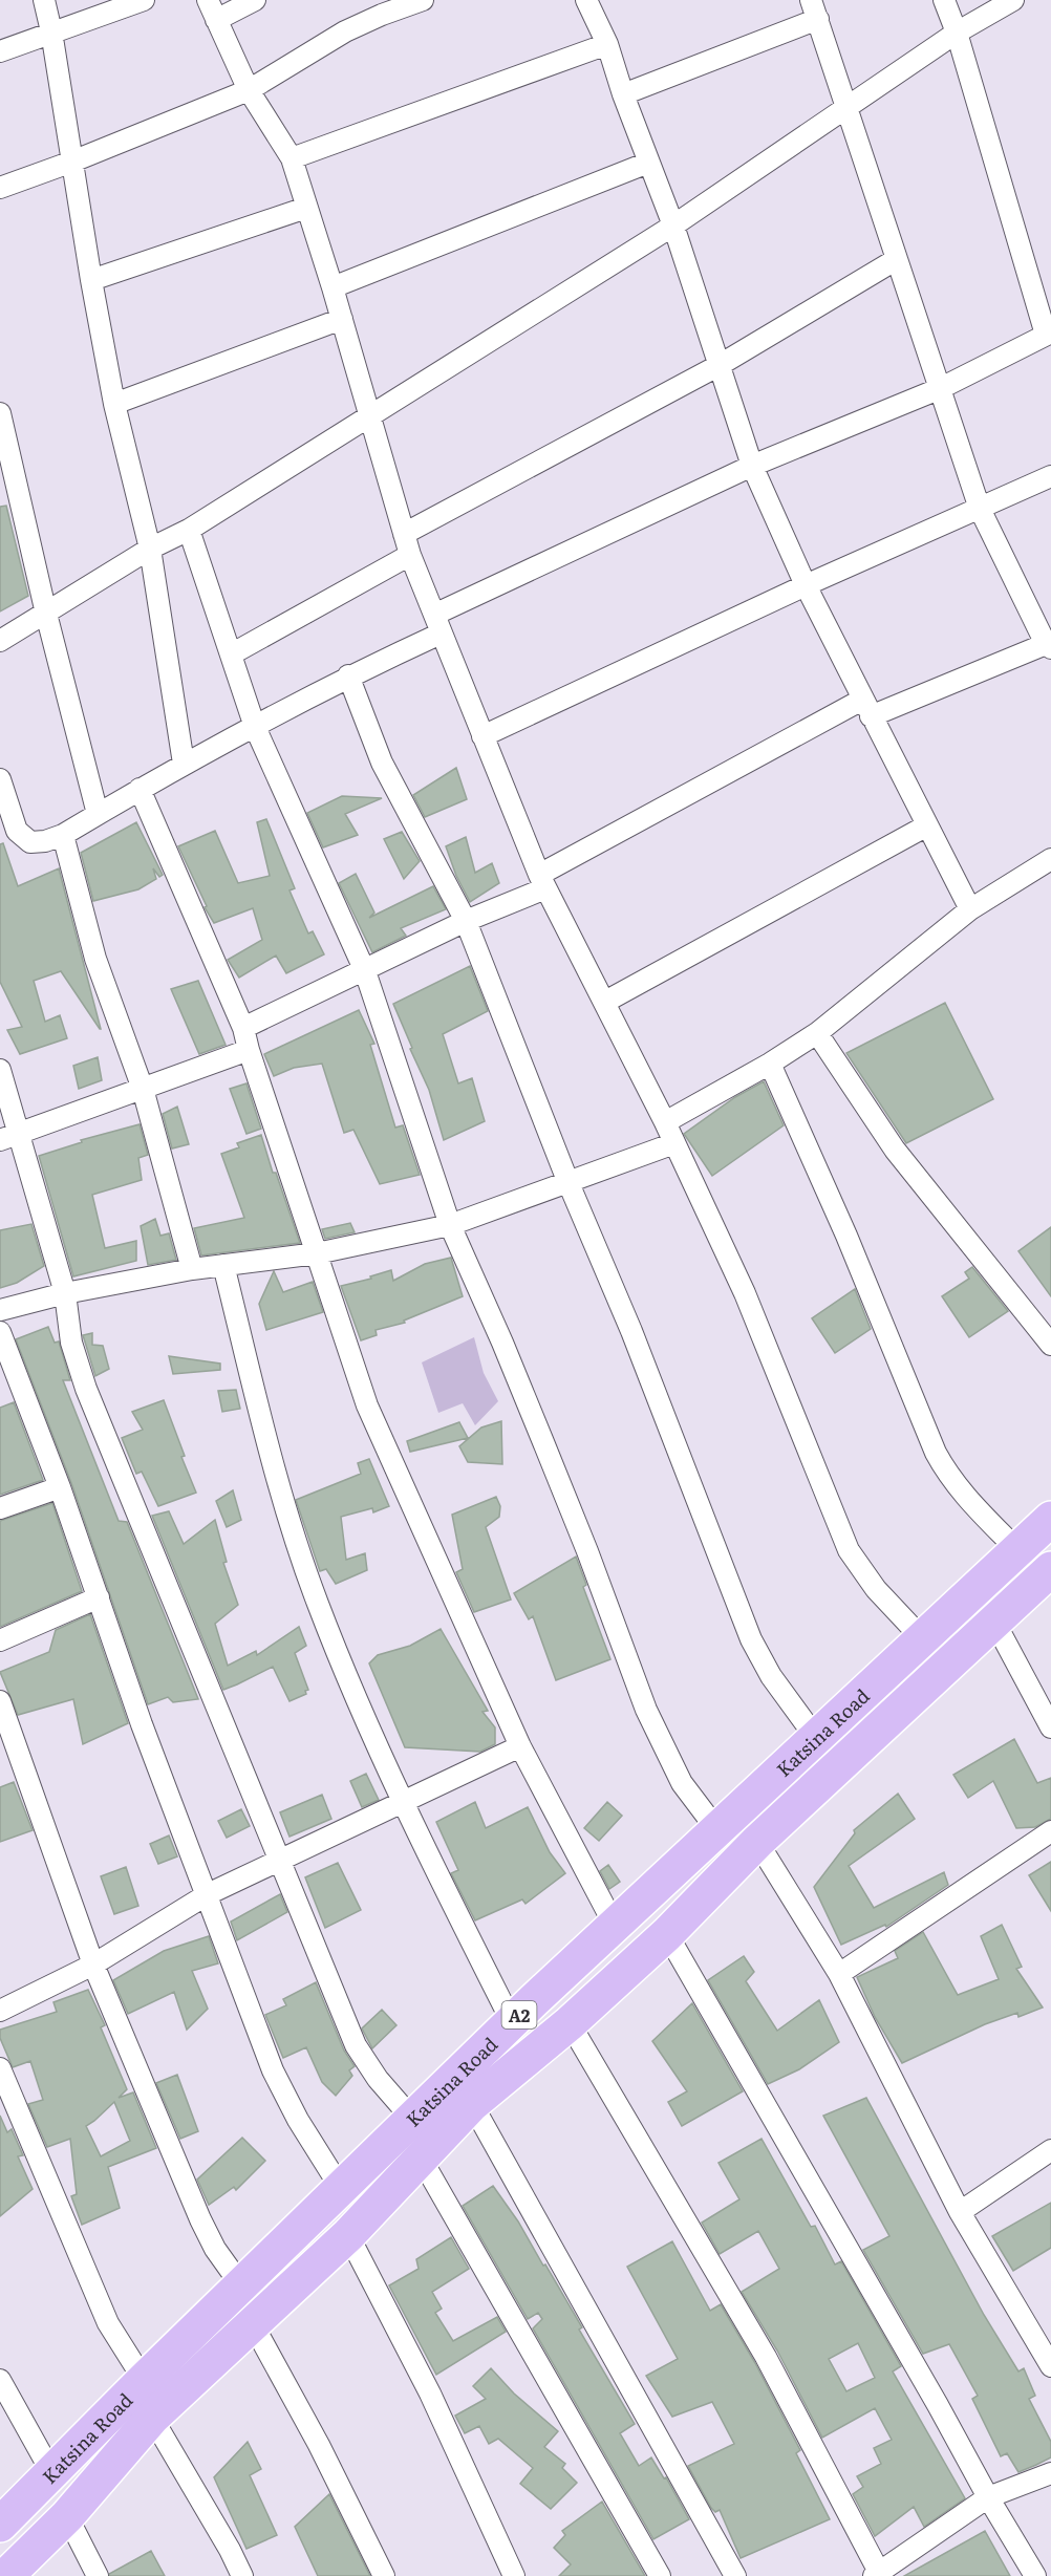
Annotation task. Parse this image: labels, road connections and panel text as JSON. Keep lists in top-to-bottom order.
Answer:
{
  "streets": {
    "highway": ["Katsina Road", "A2"]
  }
}
